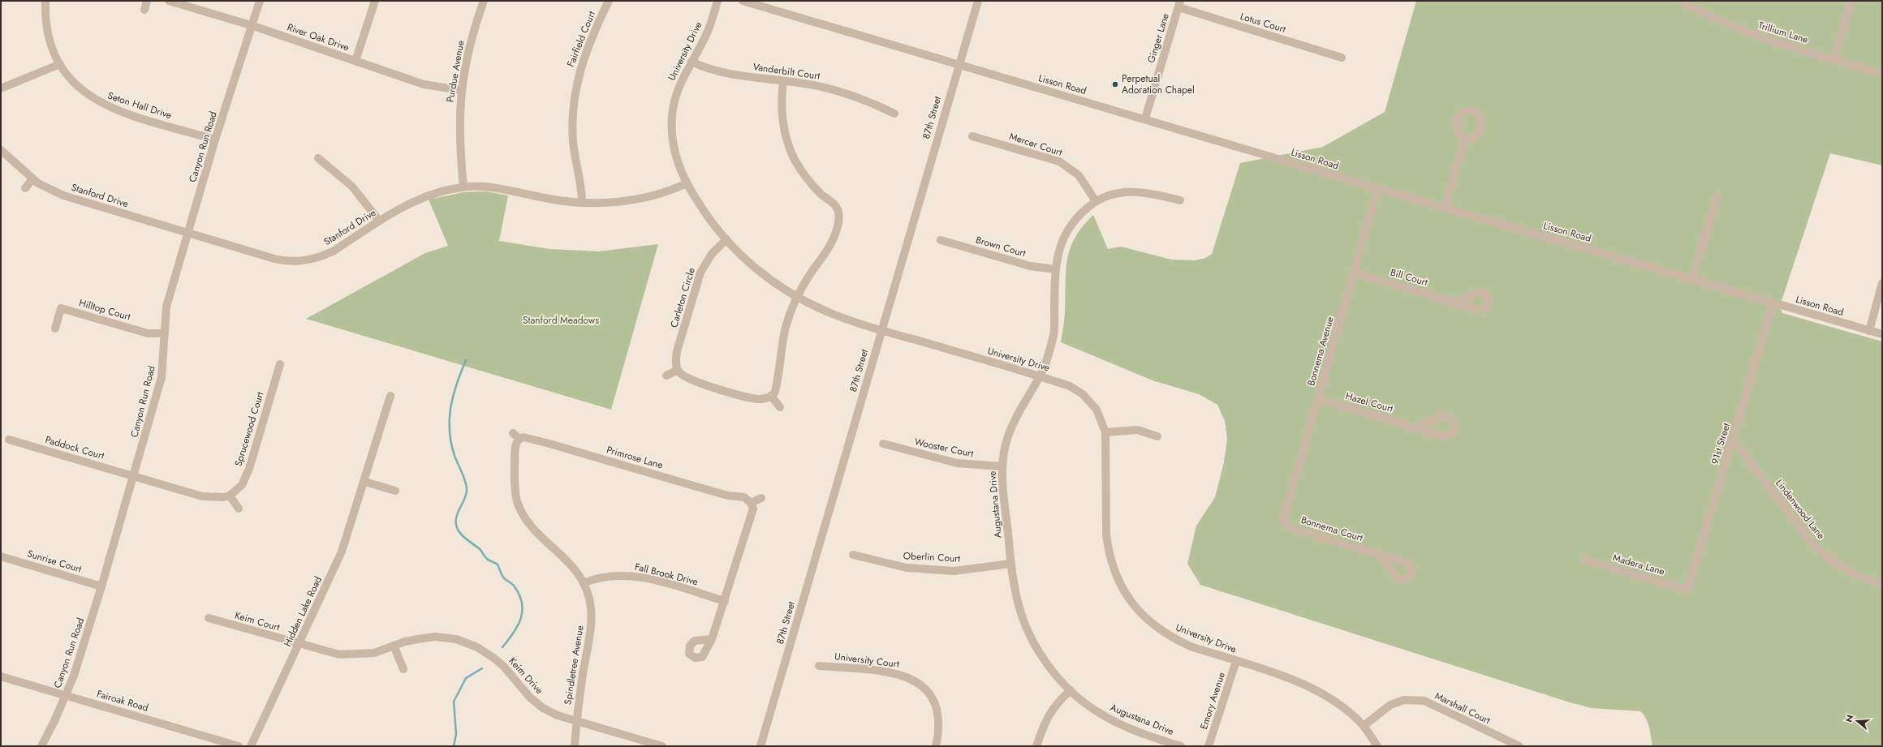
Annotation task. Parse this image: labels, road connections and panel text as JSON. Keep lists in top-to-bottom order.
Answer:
{
  "streets": {
    "street": [
      "Lotus Court",
      "Trillium Lane",
      "River Oak Drive",
      "Ginger Lane",
      "Fairfield Court",
      "University Drive",
      "Purdue Avenue",
      "Vanderbilt Court",
      "Lisson Road",
      "Seton Hall Drive",
      "87th Street",
      "Mercer Court",
      "Canyon Run Road",
      "Stanford Drive",
      "Brown Court",
      "Bill Court",
      "Carleton Circle",
      "Hilltop Court",
      "Bonnema Avenue",
      "Hazel Court",
      "Sprucewood Court",
      "91st Street",
      "Paddock Court",
      "Wooster Court",
      "Primrose Lane",
      "Augustana Drive",
      "Lindenwood Lane",
      "Bonnema Court",
      "Oberlin Court",
      "Sunrise Court",
      "Madera Lane",
      "Fall Brook Drive",
      "Hidden Lake Road",
      "Keim Court",
      "University Court",
      "Spindletree Avenue",
      "Keim Drive",
      "Fairoak Road",
      "Emory Avenue",
      "Marshall Court"
    ]
  },
  "crossings": [
    ["Lotus Court", "Ginger Lane"],
    ["River Oak Drive", "Purdue Avenue"],
    ["River Oak Drive", "Canyon Run Road"],
    ["Ginger Lane", "Lisson Road"],
    ["Fairfield Court", "Stanford Drive"],
    ["University Drive", "Vanderbilt Court"],
    ["University Drive", "87th Street"],
    ["University Drive", "Stanford Drive"],
    ["University Drive", "Carleton Circle"],
    ["University Drive", "Augustana Drive"],
    ["University Drive", "Emory Avenue"],
    ["University Drive", "Marshall Court"],
    ["Purdue Avenue", "Stanford Drive"],
    ["Lisson Road", "87th Street"],
    ["Lisson Road", "Bonnema Avenue"],
    ["Lisson Road", "91st Street"],
    ["Seton Hall Drive", "Canyon Run Road"],
    ["Mercer Court", "Augustana Drive"],
    ["Canyon Run Road", "Stanford Drive"],
    ["Canyon Run Road", "Hilltop Court"],
    ["Canyon Run Road", "Paddock Court"],
    ["Canyon Run Road", "Sunrise Court"],
    ["Canyon Run Road", "Fairoak Road"],
    ["Brown Court", "Augustana Drive"],
    ["Bill Court", "Bonnema Avenue"],
    ["Bonnema Avenue", "Hazel Court"],
    ["Bonnema Avenue", "Bonnema Court"],
    ["91st Street", "Lindenwood Lane"],
    ["91st Street", "Madera Lane"],
    ["Wooster Court", "Augustana Drive"],
    ["Primrose Lane", "Spindletree Avenue"],
    ["Augustana Drive", "Oberlin Court"],
    ["Fall Brook Drive", "Spindletree Avenue"],
    ["Hidden Lake Road", "Keim Court"],
    ["Hidden Lake Road", "Keim Drive"],
    ["Keim Court", "Keim Drive"],
    ["Spindletree Avenue", "Keim Drive"]
  ],
  "parks": ["Stanford Meadows"],
  "places": ["Perpetual Adoration Chapel"],
  "north": "left"
}
